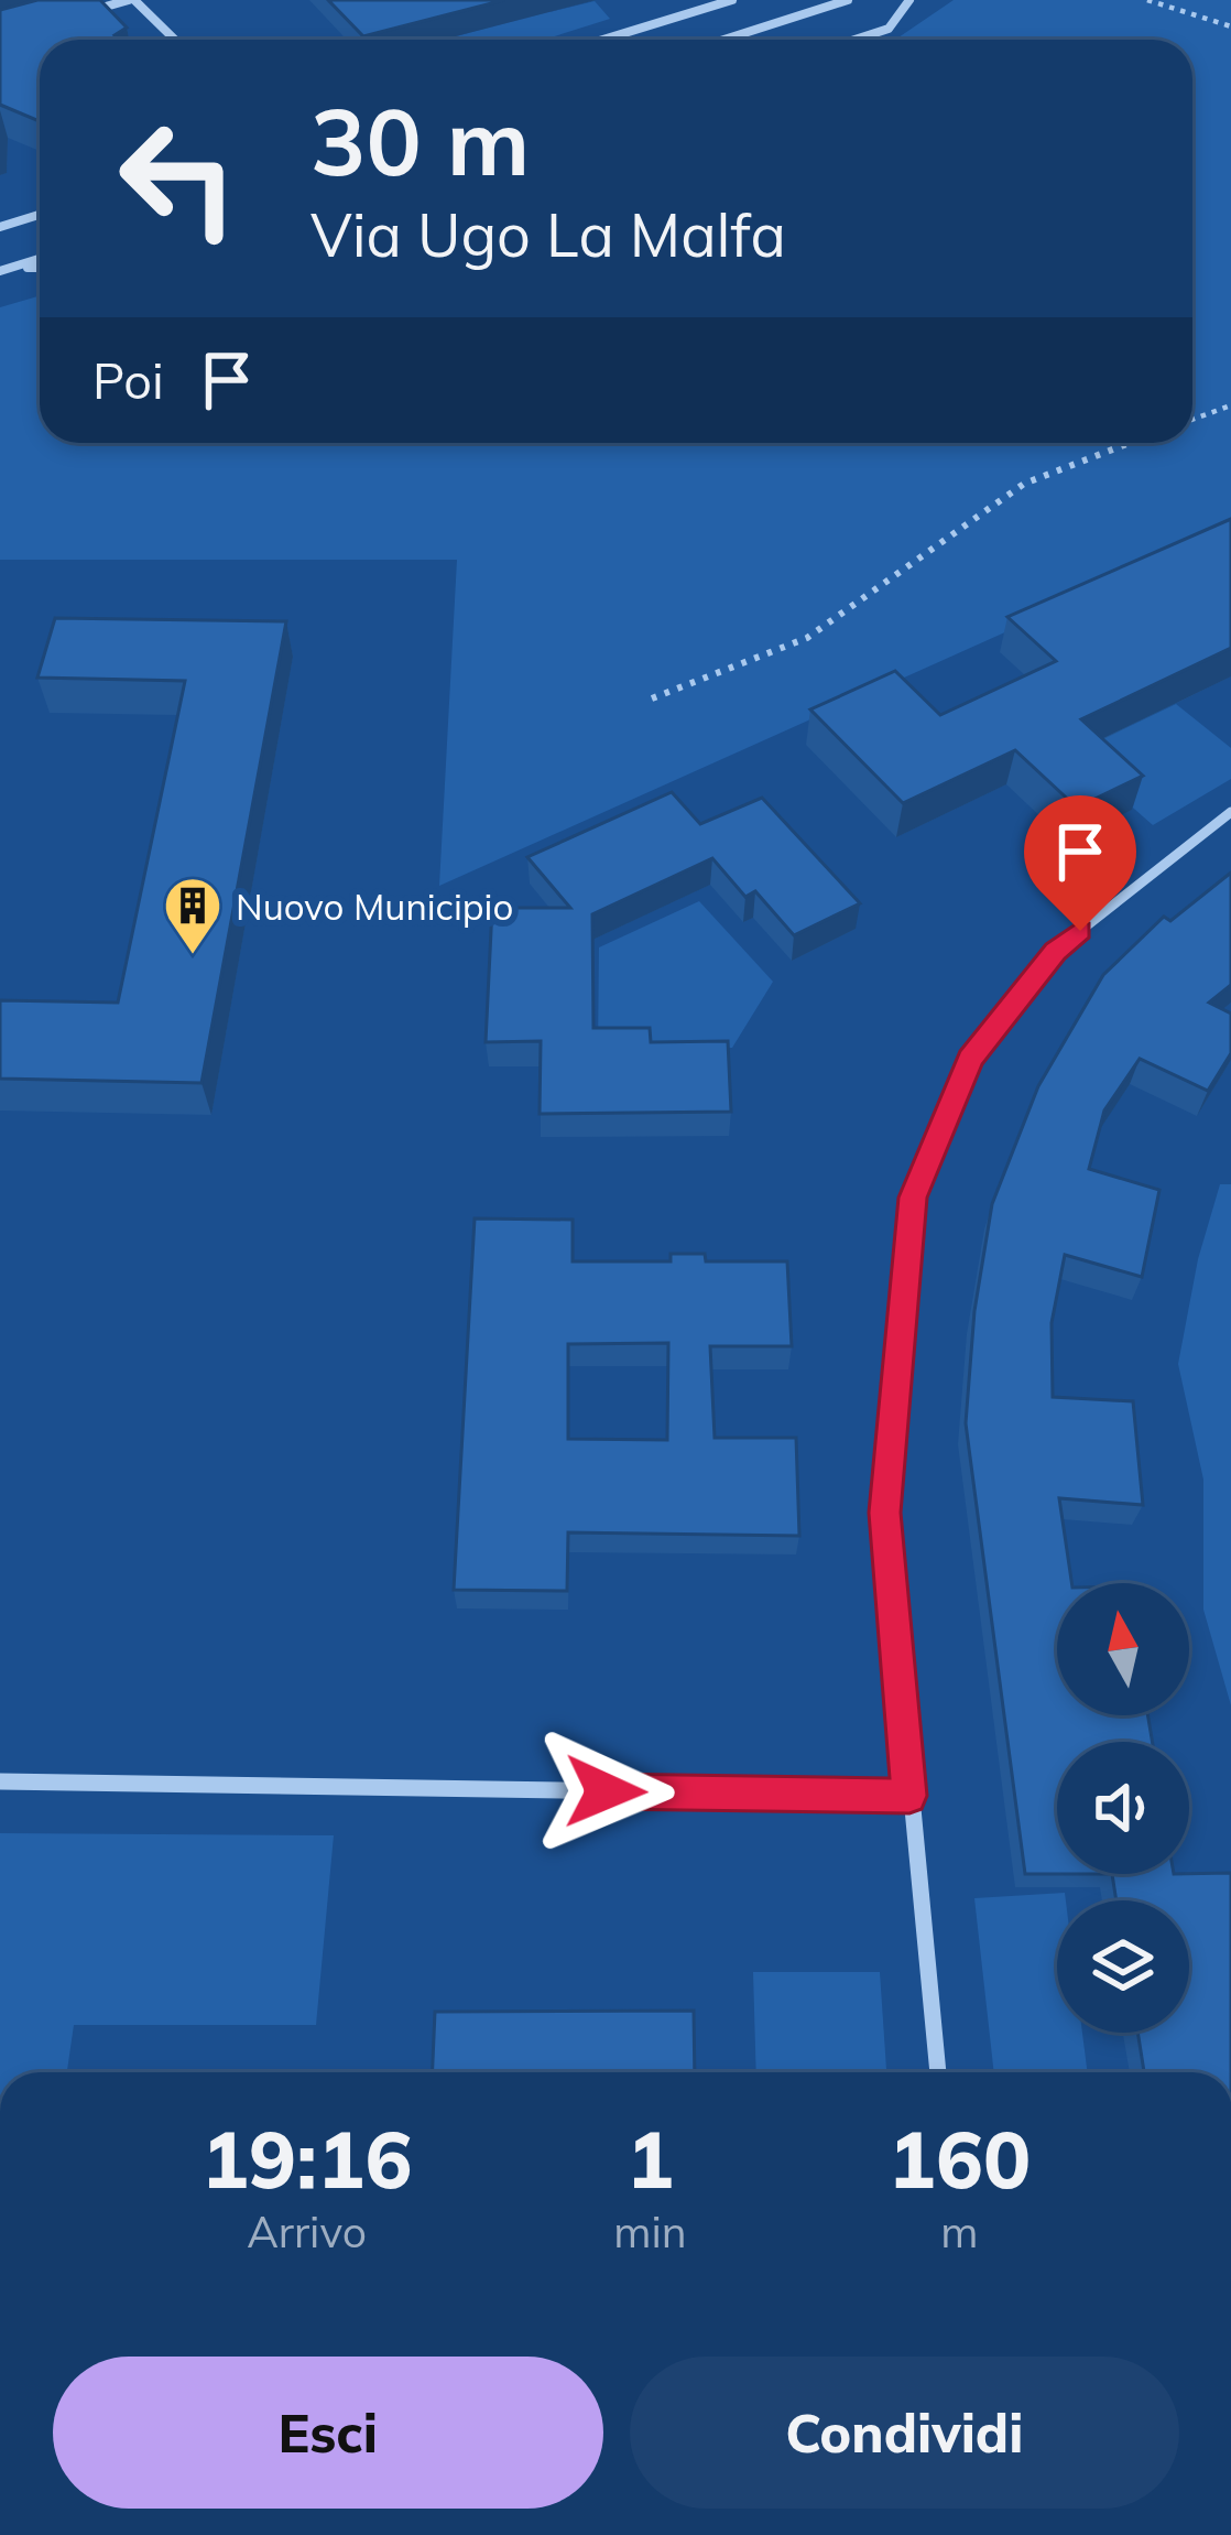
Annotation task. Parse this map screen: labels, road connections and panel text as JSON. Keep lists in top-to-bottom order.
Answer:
{
  "places": {
    "building": ["Nuovo Municipio"]
  },
  "north": "top",
  "page": {
    "turn": ["30 m", "Via Ugo La Malfa"],
    "then": "Poi",
    "eta": [
      "19:16",
      "Arrivo",
      "1",
      "min",
      "160",
      "m"
    ],
    "buttons": ["Esci", "Condividi"]
  }
}
